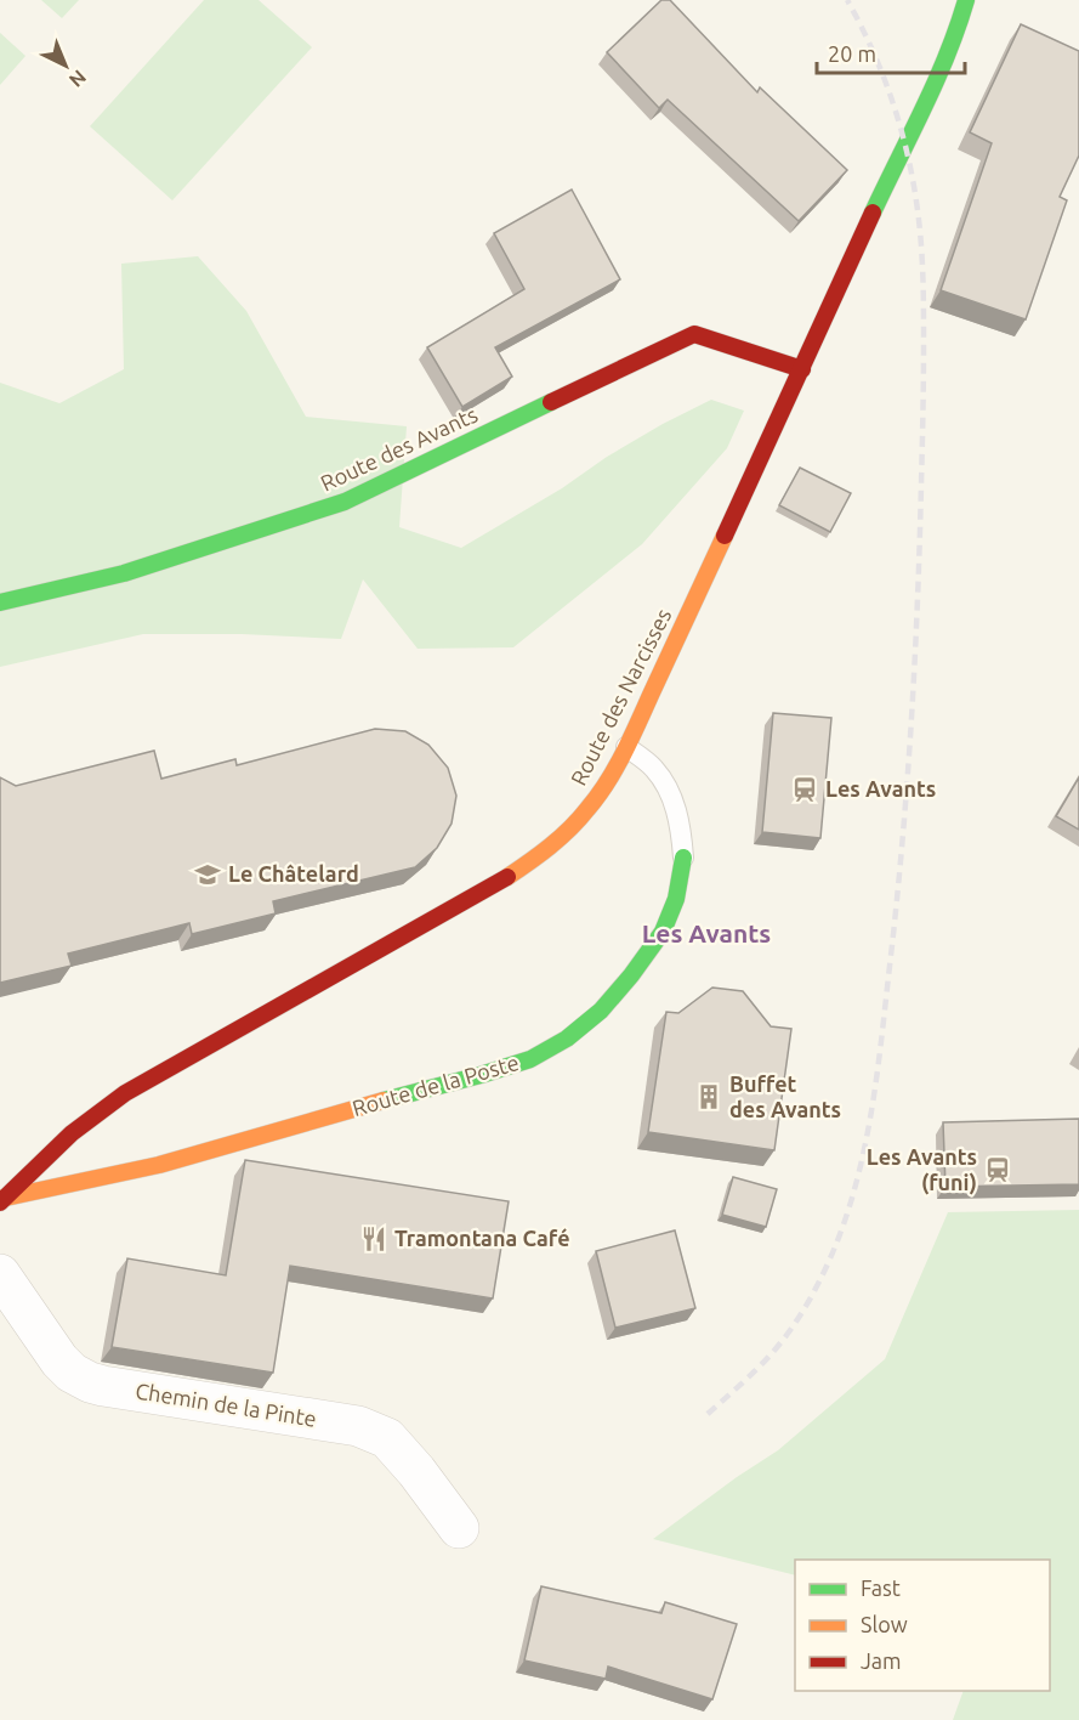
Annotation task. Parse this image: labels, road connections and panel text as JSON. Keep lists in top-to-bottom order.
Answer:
{
  "streets": {
    "street": [
      "Route des Avants",
      "Route des Narcisses",
      "Route de la Poste",
      "Chemin de la Pinte"
    ]
  },
  "crossings": [
    ["Route des Avants", "Route des Narcisses"],
    ["Route des Narcisses", "Route de la Poste"]
  ],
  "districts": ["Les Avants"],
  "places": {
    "station": ["Les Avants", "Les Avants (funi)"],
    "school or university": ["Le Châtelard"],
    "building": ["Buffet des Avants"],
    "restaurant": ["Tramontana Café"]
  },
  "legend": ["Fast", "Slow", "Jam"],
  "scale_bar": "20 m",
  "north": "bottom right"
}
